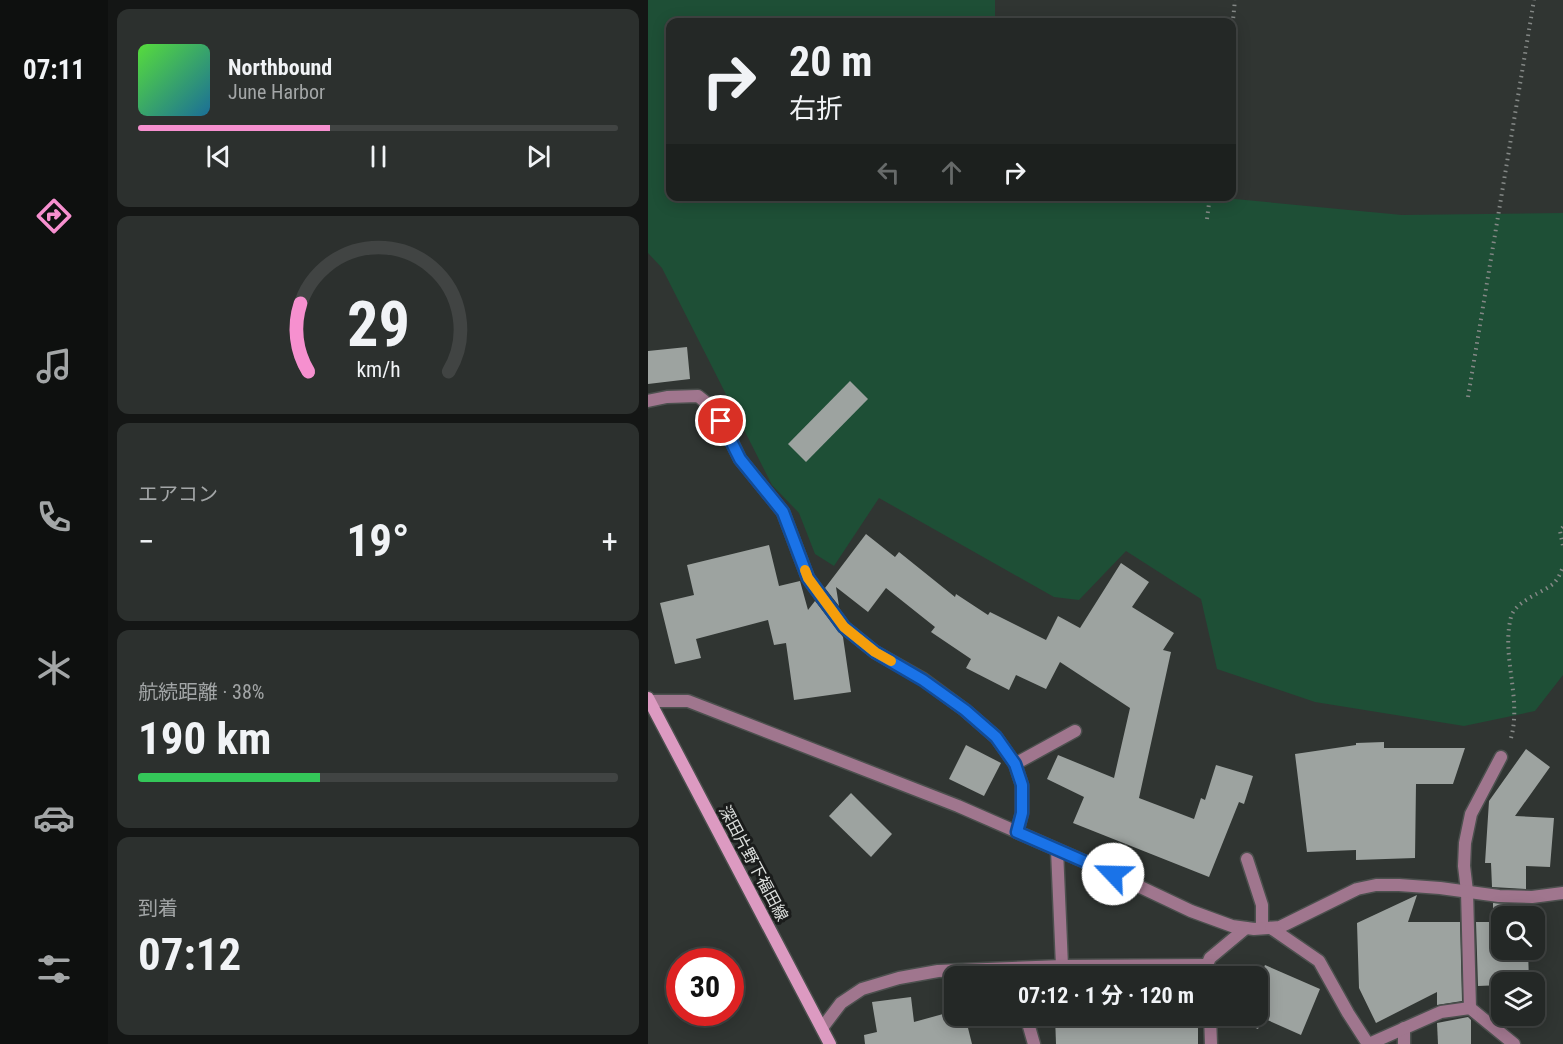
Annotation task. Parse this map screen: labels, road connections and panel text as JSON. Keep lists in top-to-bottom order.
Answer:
{
  "streets": {
    "main road": ["深田片野下福田線"]
  },
  "page": {
    "tabs": "07:11",
    "turn": ["20 m", "右折"],
    "song": ["Northbound", "June Harbor"],
    "tile": [
      "エアコン",
      ["航続距離 · 38%", "190 km"],
      ["到着", "07:12"]
    ],
    "heat": ["−", "19°", "+"],
    "limit": "30",
    "trip": "07:12 · 1 分 · 120 m",
    "gauge": ["29", "km/h"]
  }
}
